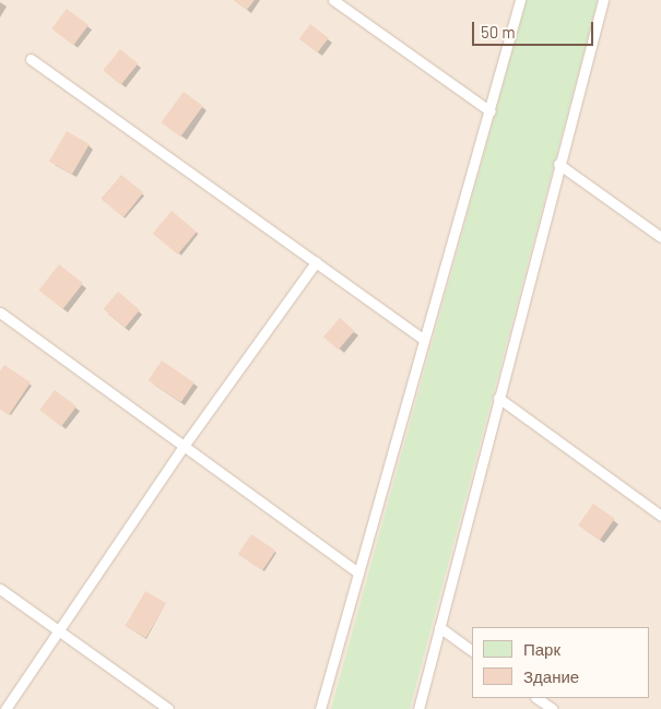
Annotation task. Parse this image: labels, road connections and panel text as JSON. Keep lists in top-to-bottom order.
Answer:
{
  "legend": ["Парк", "Здание"],
  "scale_bar": "50 m"
}
